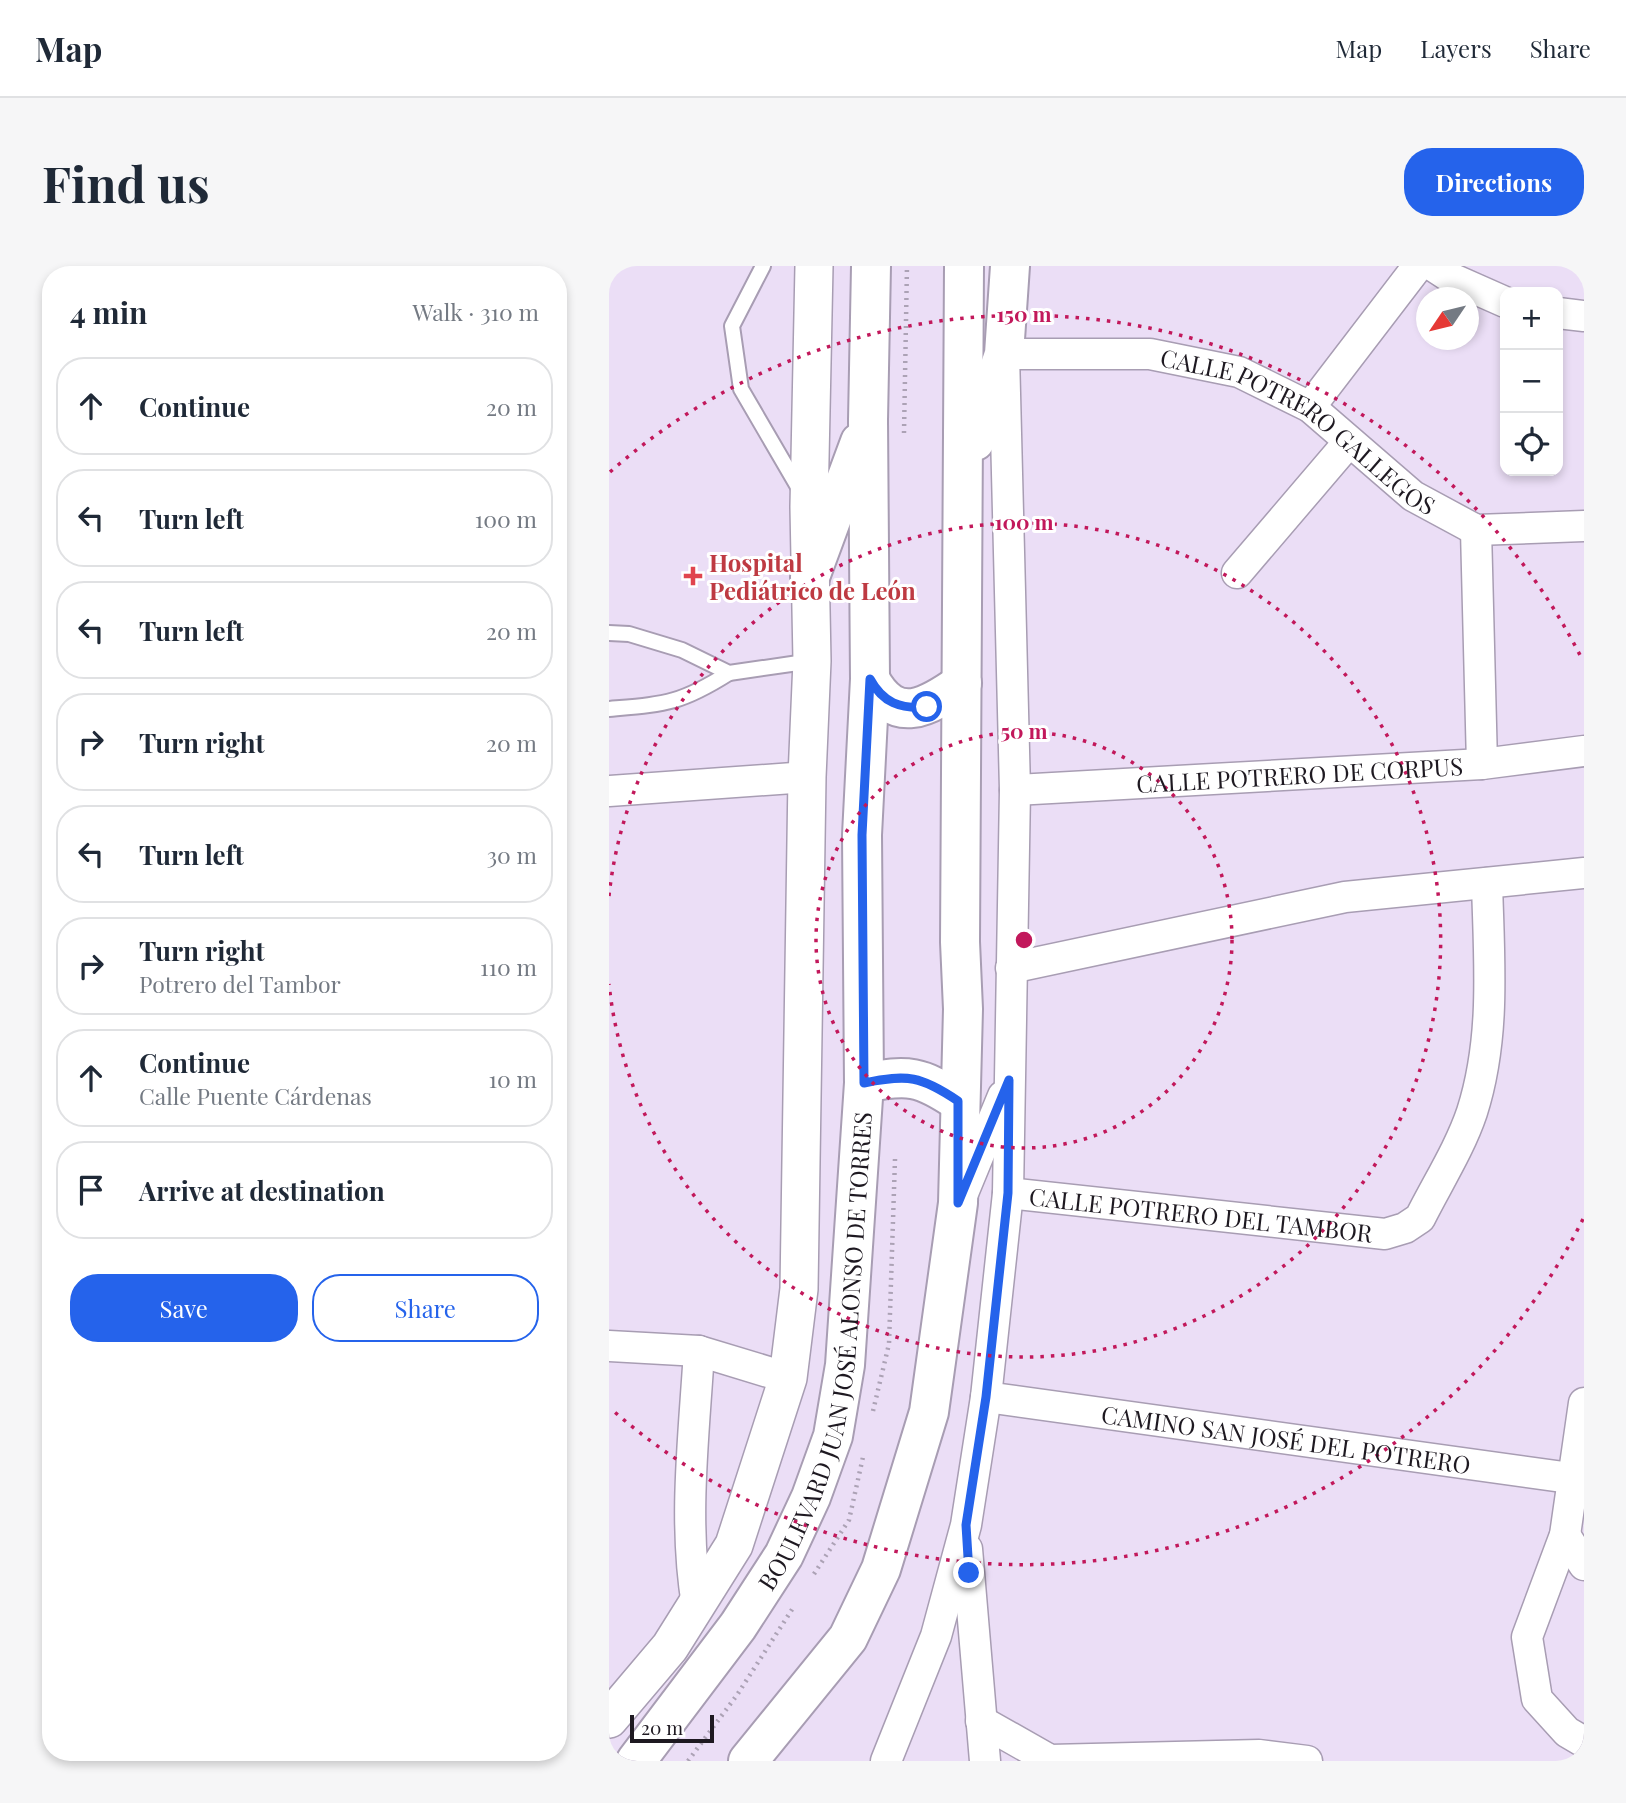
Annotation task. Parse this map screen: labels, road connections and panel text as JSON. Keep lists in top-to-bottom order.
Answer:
{
  "streets": {
    "main road": ["BOULEVARD JUAN JOSÉ ALONSO DE TORRES"],
    "street": [
      "CALLE POTRERO GALLEGOS",
      "CALLE POTRERO DE CORPUS",
      "CALLE POTRERO DEL TAMBOR",
      "CAMINO SAN JOSÉ DEL POTRERO"
    ]
  },
  "places": {
    "health": ["Hospital Pediátrico de León"]
  },
  "scale_bar": "20 m",
  "north": "bottom left",
  "page": {
    "header": "Map",
    "nav": ["Map", "Layers", "Share"],
    "buttons": [
      "Directions",
      ["Save", "Share"]
    ],
    "title": "Find us",
    "heading": ["4 min", "Walk · 310 m"],
    "map_buttons": ["+", "−"],
    "list": [
      ["Continue", "20 m"],
      ["Turn left", "100 m"],
      ["Turn left", "20 m"],
      ["Turn right", "20 m"],
      ["Turn left", "30 m"],
      ["Turn right", "Potrero del Tambor", "110 m"],
      ["Continue", "Calle Puente Cárdenas", "10 m"],
      "Arrive at destination"
    ],
    "scale": "20 m"
  },
  "rings": ["150 m", "100 m", "50 m"]
}
